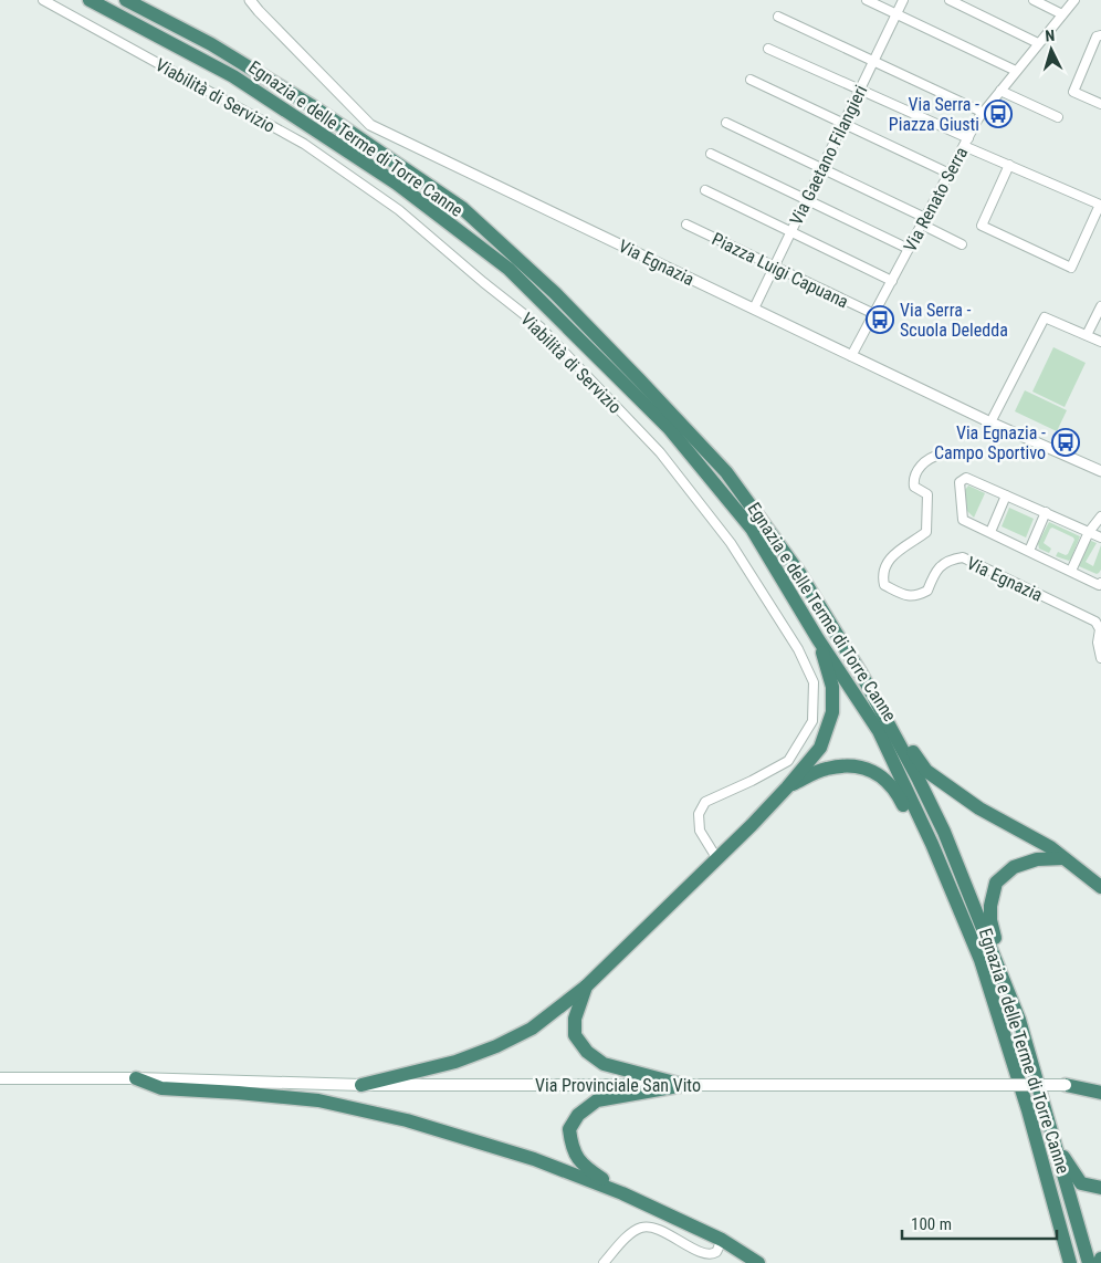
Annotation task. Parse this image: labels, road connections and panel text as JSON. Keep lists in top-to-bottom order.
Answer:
{
  "streets": {
    "highway": ["Egnazia e delle Terme di Torre Canne"],
    "main road": ["Via Provinciale San Vito"],
    "street": [
      "Viabilità di Servizio",
      "Via Gaetano Filangieri",
      "Via Renato Serra",
      "Via Egnazia",
      "Piazza Luigi Capuana"
    ]
  },
  "crossings": [
    ["Via Gaetano Filangieri", "Via Egnazia"],
    ["Via Gaetano Filangieri", "Piazza Luigi Capuana"],
    ["Via Renato Serra", "Via Egnazia"],
    ["Via Renato Serra", "Piazza Luigi Capuana"]
  ],
  "places": {
    "bus stop": ["Via Serra - Piazza Giusti", "Via Serra - Scuola Deledda", "Via Egnazia - Campo Sportivo"]
  },
  "scale_bar": "100 m",
  "north": "top"
}
